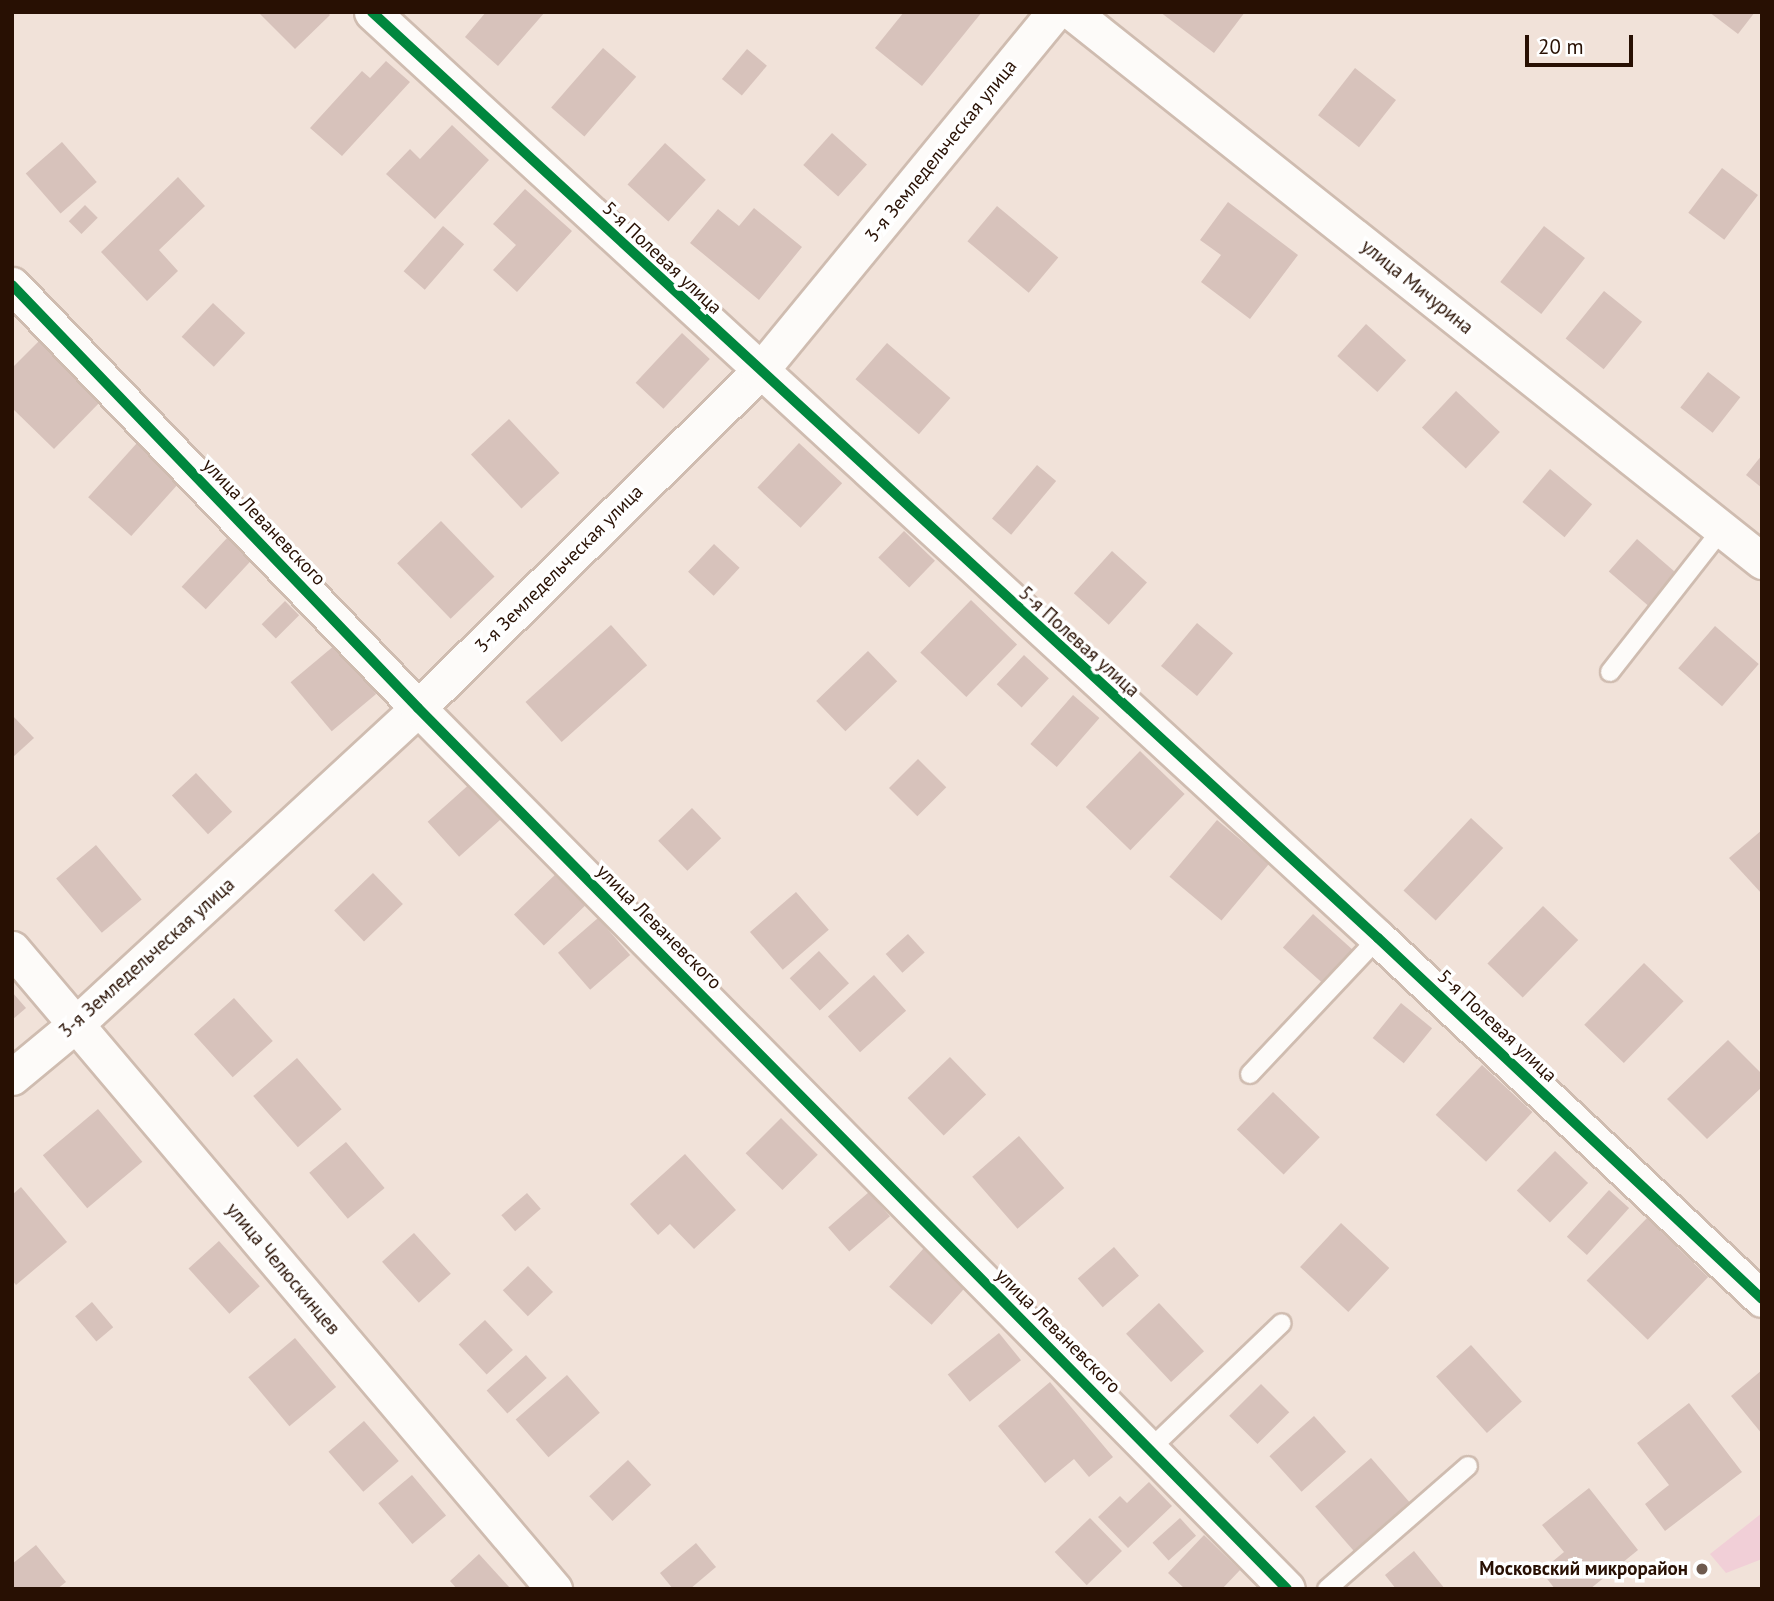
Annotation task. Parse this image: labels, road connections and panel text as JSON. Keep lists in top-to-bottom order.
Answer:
{
  "streets": {
    "street": [
      "3-я Земледельческая улица",
      "5-я Полевая улица",
      "улица Мичурина",
      "улица Леваневского",
      "улица Челюскинцев"
    ]
  },
  "crossings": [
    ["3-я Земледельческая улица", "5-я Полевая улица"],
    ["3-я Земледельческая улица", "улица Леваневского"],
    ["3-я Земледельческая улица", "улица Челюскинцев"]
  ],
  "places": ["Московский микрорайон"],
  "scale_bar": "20 m"
}
